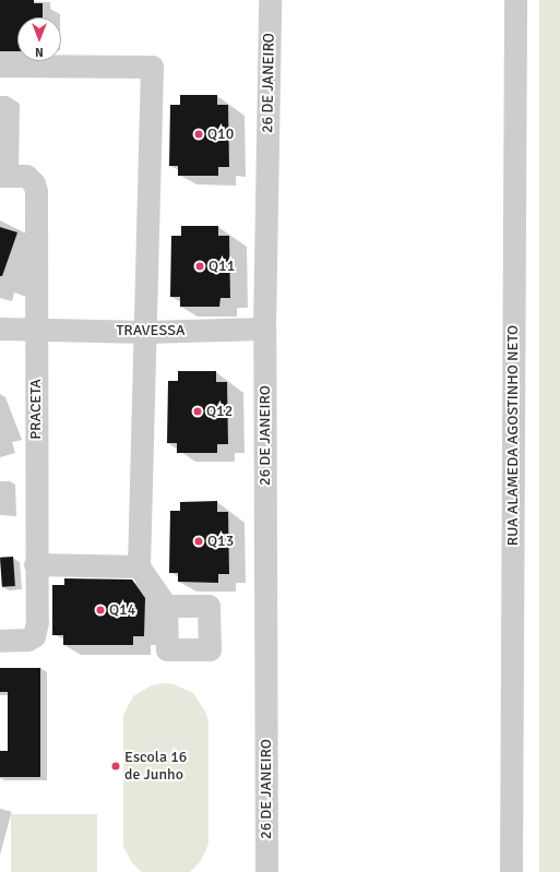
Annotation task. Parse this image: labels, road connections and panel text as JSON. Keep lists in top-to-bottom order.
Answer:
{
  "streets": {
    "street": [
      "26 DE JANEIRO",
      "TRAVESSA",
      "PRACETA",
      "RUA ALAMEDA AGOSTINHO NETO"
    ]
  },
  "crossings": [
    ["26 DE JANEIRO", "TRAVESSA"],
    ["TRAVESSA", "PRACETA"]
  ],
  "places": [
    "Q10",
    "Q11",
    "Q12",
    "Q13",
    "Q14",
    "Escola 16 de Junho"
  ],
  "north": "bottom"
}
